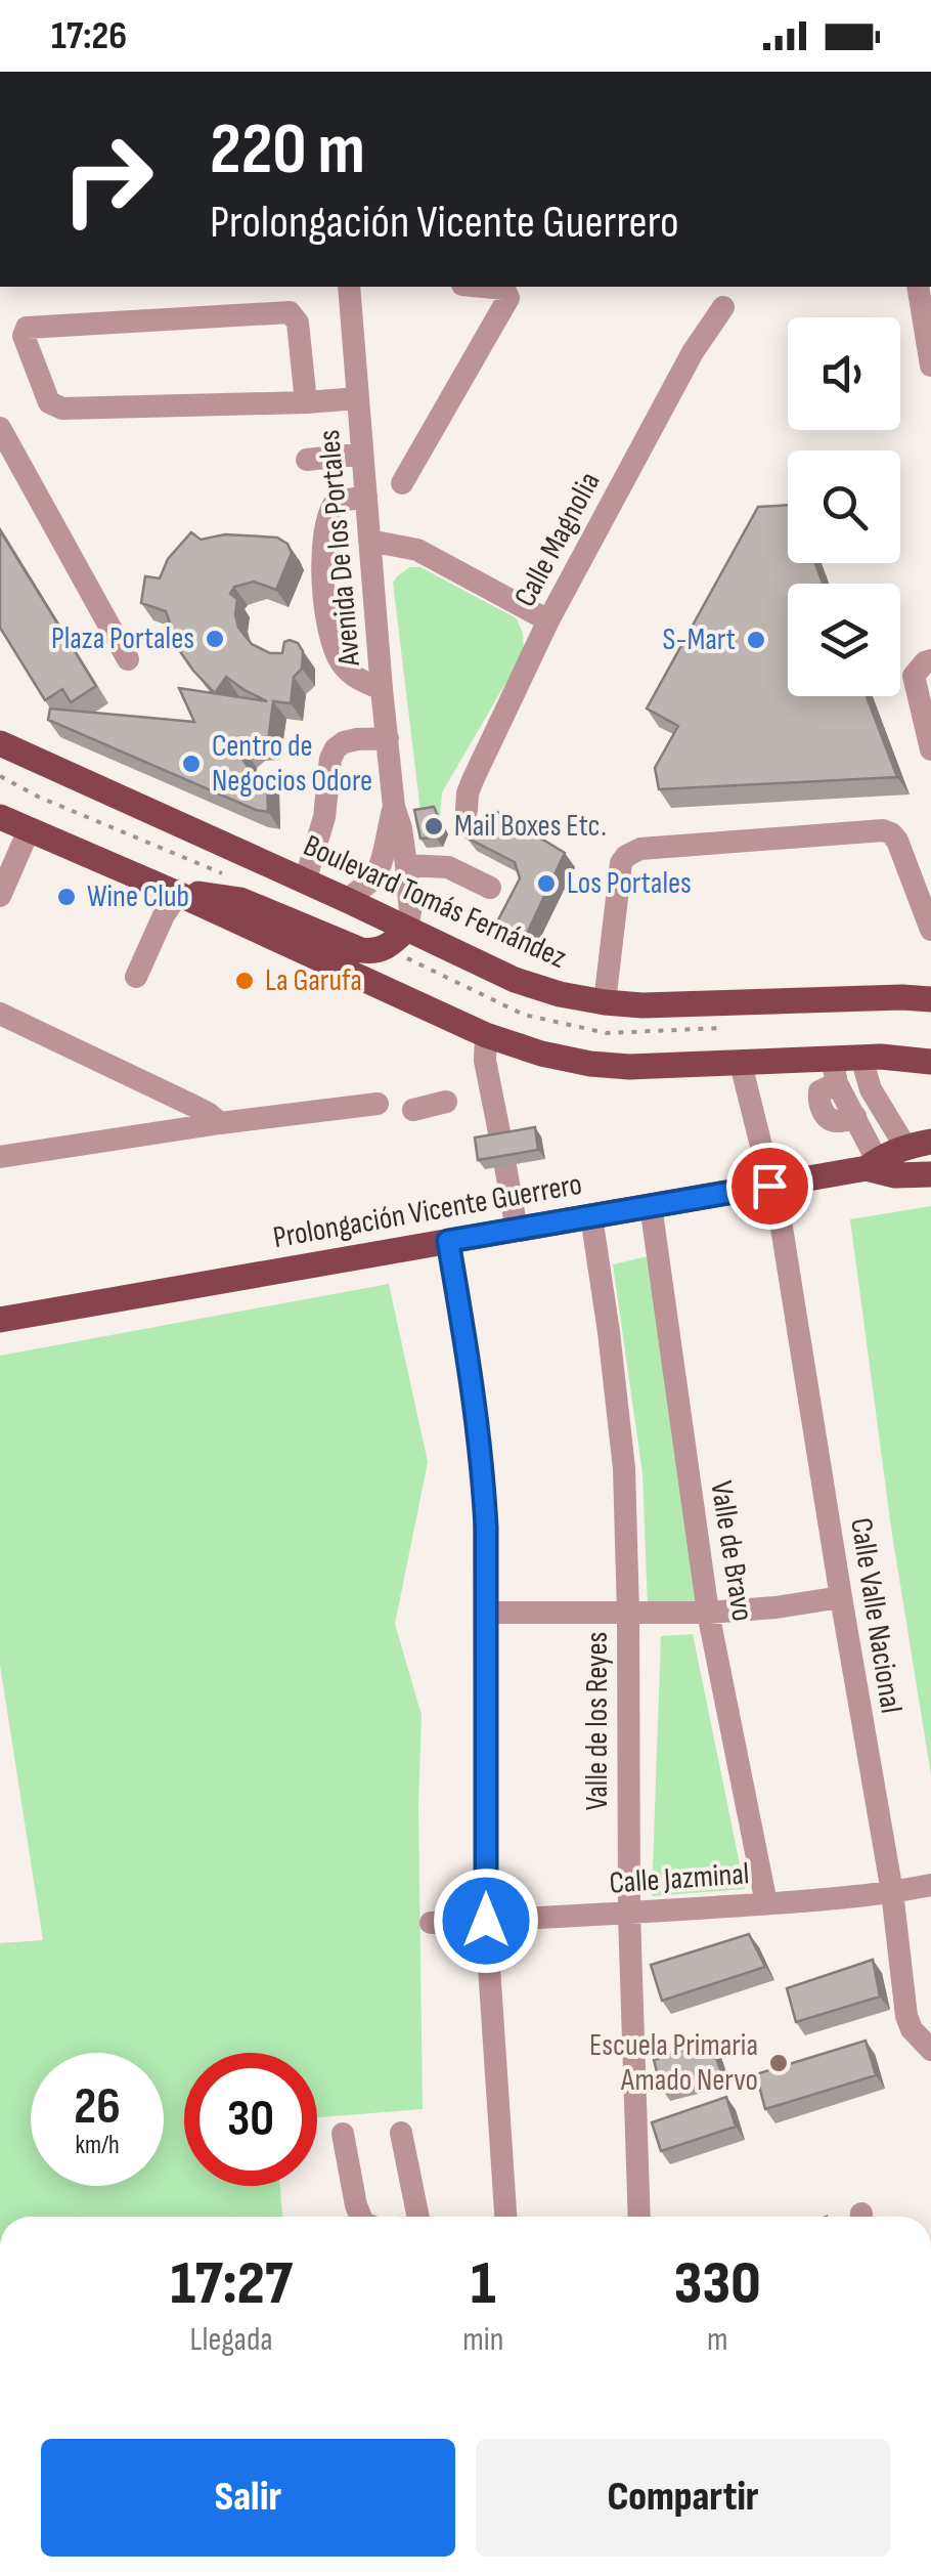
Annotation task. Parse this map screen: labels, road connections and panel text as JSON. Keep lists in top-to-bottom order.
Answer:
{
  "streets": {
    "main road": ["Boulevard Tomás Fernández", "Prolongación Vicente Guerrero"],
    "street": [
      "Calle Magnolia",
      "Avenida De los Portales",
      "Valle de Bravo",
      "Calle Valle Nacional",
      "Valle de los Reyes",
      "Calle Jazminal"
    ]
  },
  "crossings": [
    ["Avenida De los Portales", "Boulevard Tomás Fernández"],
    ["Prolongación Vicente Guerrero", "Valle de Bravo"],
    ["Prolongación Vicente Guerrero", "Calle Valle Nacional"],
    ["Prolongación Vicente Guerrero", "Valle de los Reyes"],
    ["Valle de Bravo", "Calle Jazminal"],
    ["Calle Valle Nacional", "Calle Jazminal"],
    ["Valle de los Reyes", "Calle Jazminal"]
  ],
  "places": [
    "Plaza Portales",
    "S-Mart",
    "Centro de Negocios Odore",
    "Mail Boxes Etc.",
    "Los Portales",
    "Wine Club",
    "La Garufa",
    "Escuela Primaria Amado Nervo"
  ],
  "page": {
    "status": "17:26",
    "turn": ["220 m", "Prolongación Vicente Guerrero"],
    "speed": "26 km/h",
    "limit": "30",
    "eta": [
      "17:27",
      "Llegada",
      "1",
      "min",
      "330",
      "m"
    ],
    "buttons": ["Salir", "Compartir"]
  }
}
